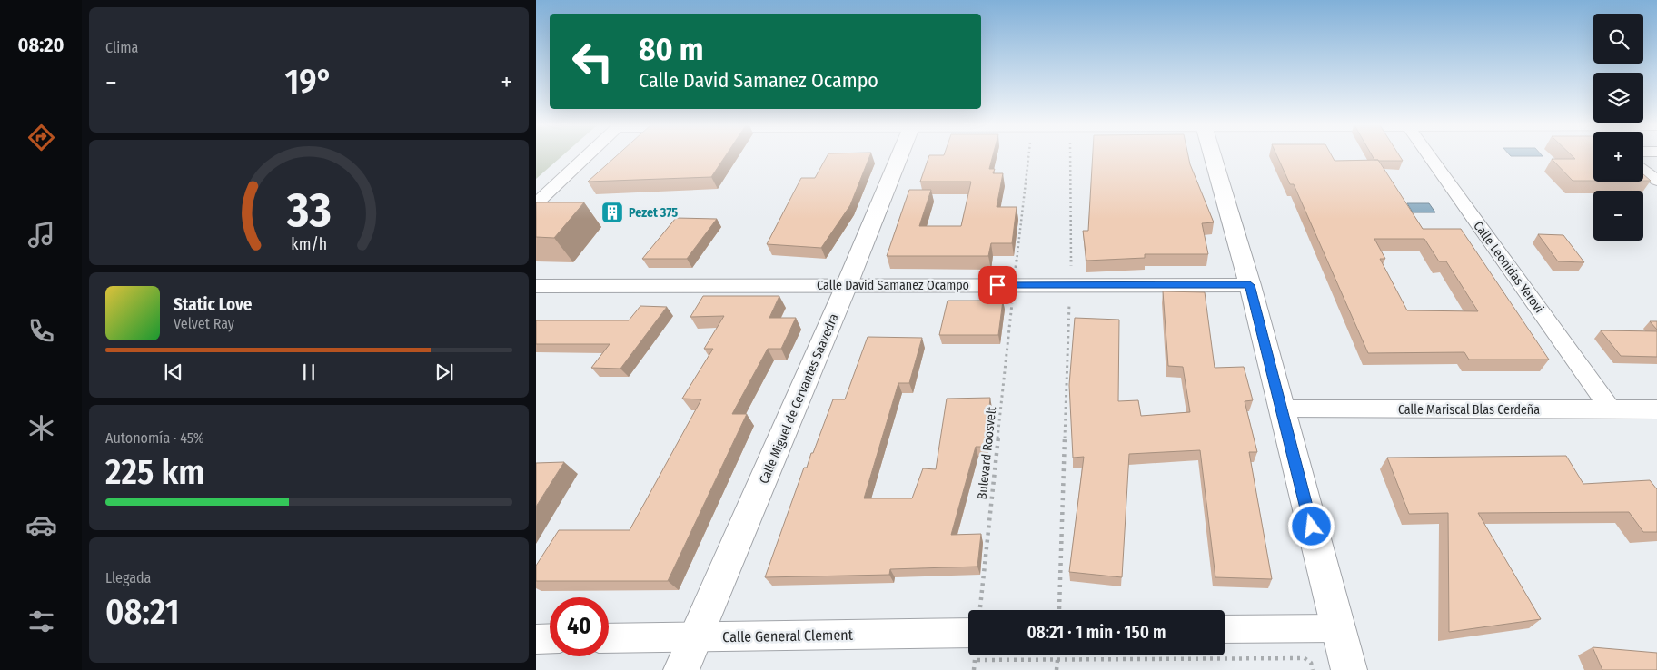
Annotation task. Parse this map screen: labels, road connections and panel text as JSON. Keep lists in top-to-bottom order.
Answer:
{
  "streets": {
    "street": [
      "Calle Leonidas Yerovi",
      "Calle David Samanez Ocampo",
      "Calle Miguel de Cervantes Saavedra",
      "Calle Mariscal Blas Cerdeña",
      "Calle General Clement"
    ],
    "path": ["Bulevard Roosvelt"]
  },
  "crossings": [
    ["Calle Leonidas Yerovi", "Calle Mariscal Blas Cerdeña"],
    ["Calle David Samanez Ocampo", "Calle Miguel de Cervantes Saavedra"],
    ["Calle Miguel de Cervantes Saavedra", "Calle General Clement"]
  ],
  "places": {
    "building": ["Pezet 375"]
  },
  "page": {
    "tabs": "08:20",
    "tile": [
      "Clima",
      ["Autonomía · 45%", "225 km"],
      ["Llegada", "08:21"]
    ],
    "map_buttons": ["+", "−"],
    "turn": ["80 m", "Calle David Samanez Ocampo"],
    "heat": ["−", "19°", "+"],
    "song": ["Static Love", "Velvet Ray"],
    "limit": "40",
    "trip": "08:21 · 1 min · 150 m",
    "gauge": ["33", "km/h"]
  }
}
